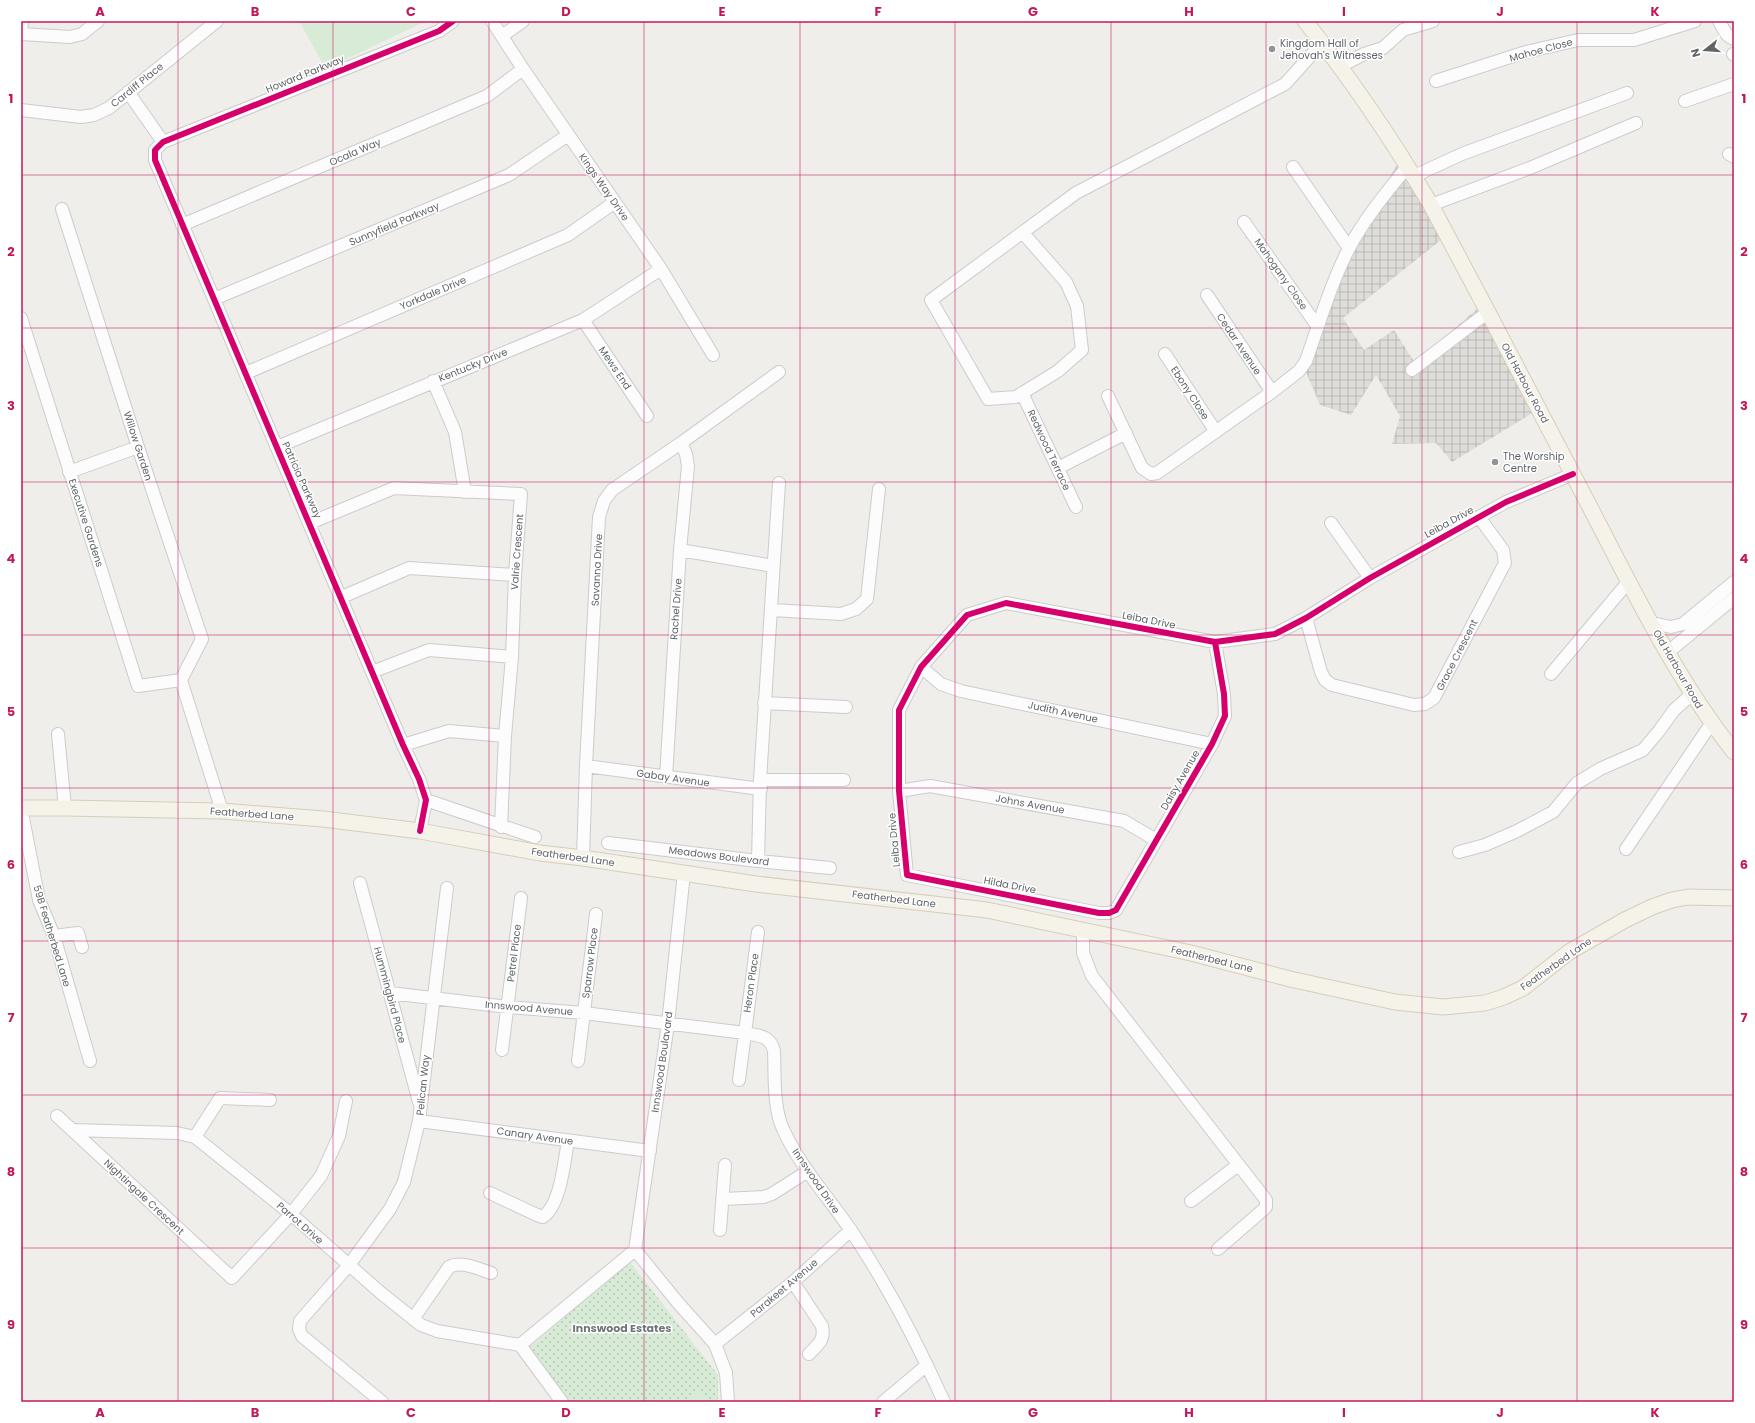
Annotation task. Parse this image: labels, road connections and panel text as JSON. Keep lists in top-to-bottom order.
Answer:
{
  "streets": {
    "main road": ["Old Harbour Road", "Featherbed Lane"],
    "street": [
      "Mahoe Close",
      "Howard Parkway",
      "Cardiff Place",
      "Ocala Way",
      "Kings Way Drive",
      "Sunnyfield Parkway",
      "Mahogany Close",
      "Yorkdale Drive",
      "Cedar Avenue",
      "Kentucky Drive",
      "Mews End",
      "Ebony Close",
      "Willow Garden",
      "Redwood Terrace",
      "Patricia Parkway",
      "Leiba Drive",
      "Executive Gardens",
      "Valrie Crescent",
      "Savanna Drive",
      "Rachel Drive",
      "Grace Crescent",
      "Judith Avenue",
      "Gabay Avenue",
      "Daisy Avenue",
      "Johns Avenue",
      "Meadows Boulevard",
      "Hilda Drive",
      "59B Featherbed Lane",
      "Petrel Place",
      "Sparrow Place",
      "Heron Place",
      "Hummingbird Place",
      "Innswood Avenue",
      "Innswood Boulavard",
      "Pelican Way",
      "Canary Avenue",
      "Innswood Drive",
      "Nightingale Crescent",
      "Parrot Drive",
      "Parakeet Avenue"
    ]
  },
  "crossings": [
    ["Howard Parkway", "Patricia Parkway"],
    ["Ocala Way", "Kings Way Drive"],
    ["Ocala Way", "Patricia Parkway"],
    ["Kings Way Drive", "Sunnyfield Parkway"],
    ["Kings Way Drive", "Yorkdale Drive"],
    ["Kings Way Drive", "Kentucky Drive"],
    ["Sunnyfield Parkway", "Patricia Parkway"],
    ["Yorkdale Drive", "Patricia Parkway"],
    ["Kentucky Drive", "Mews End"],
    ["Kentucky Drive", "Patricia Parkway"],
    ["Old Harbour Road", "Leiba Drive"],
    ["Willow Garden", "Executive Gardens"],
    ["Patricia Parkway", "Valrie Crescent"],
    ["Patricia Parkway", "Featherbed Lane"],
    ["Leiba Drive", "Grace Crescent"],
    ["Leiba Drive", "Judith Avenue"],
    ["Leiba Drive", "Daisy Avenue"],
    ["Leiba Drive", "Johns Avenue"],
    ["Leiba Drive", "Hilda Drive"],
    ["Savanna Drive", "Rachel Drive"],
    ["Savanna Drive", "Gabay Avenue"],
    ["Savanna Drive", "Featherbed Lane"],
    ["Rachel Drive", "Gabay Avenue"],
    ["Judith Avenue", "Daisy Avenue"],
    ["Daisy Avenue", "Johns Avenue"],
    ["Daisy Avenue", "Hilda Drive"],
    ["Featherbed Lane", "59B Featherbed Lane"],
    ["Featherbed Lane", "Innswood Boulavard"],
    ["Petrel Place", "Innswood Avenue"],
    ["Sparrow Place", "Innswood Avenue"],
    ["Heron Place", "Innswood Drive"],
    ["Hummingbird Place", "Innswood Avenue"],
    ["Hummingbird Place", "Pelican Way"],
    ["Innswood Avenue", "Innswood Boulavard"],
    ["Innswood Avenue", "Pelican Way"],
    ["Innswood Avenue", "Innswood Drive"],
    ["Innswood Boulavard", "Canary Avenue"],
    ["Innswood Boulavard", "Innswood Drive"],
    ["Pelican Way", "Canary Avenue"],
    ["Pelican Way", "Parrot Drive"],
    ["Innswood Drive", "Parakeet Avenue"],
    ["Nightingale Crescent", "Parrot Drive"]
  ],
  "districts": ["Innswood Estates"],
  "places": ["Kingdom Hall of Jehovah's Witnesses", "The Worship Centre"],
  "north": "left",
  "grid": {
    "columns": [
      "A",
      "B",
      "C",
      "D",
      "E",
      "F",
      "G",
      "H",
      "I",
      "J",
      "K"
    ],
    "rows": [
      "1",
      "2",
      "3",
      "4",
      "5",
      "6",
      "7",
      "8",
      "9"
    ]
  }
}
